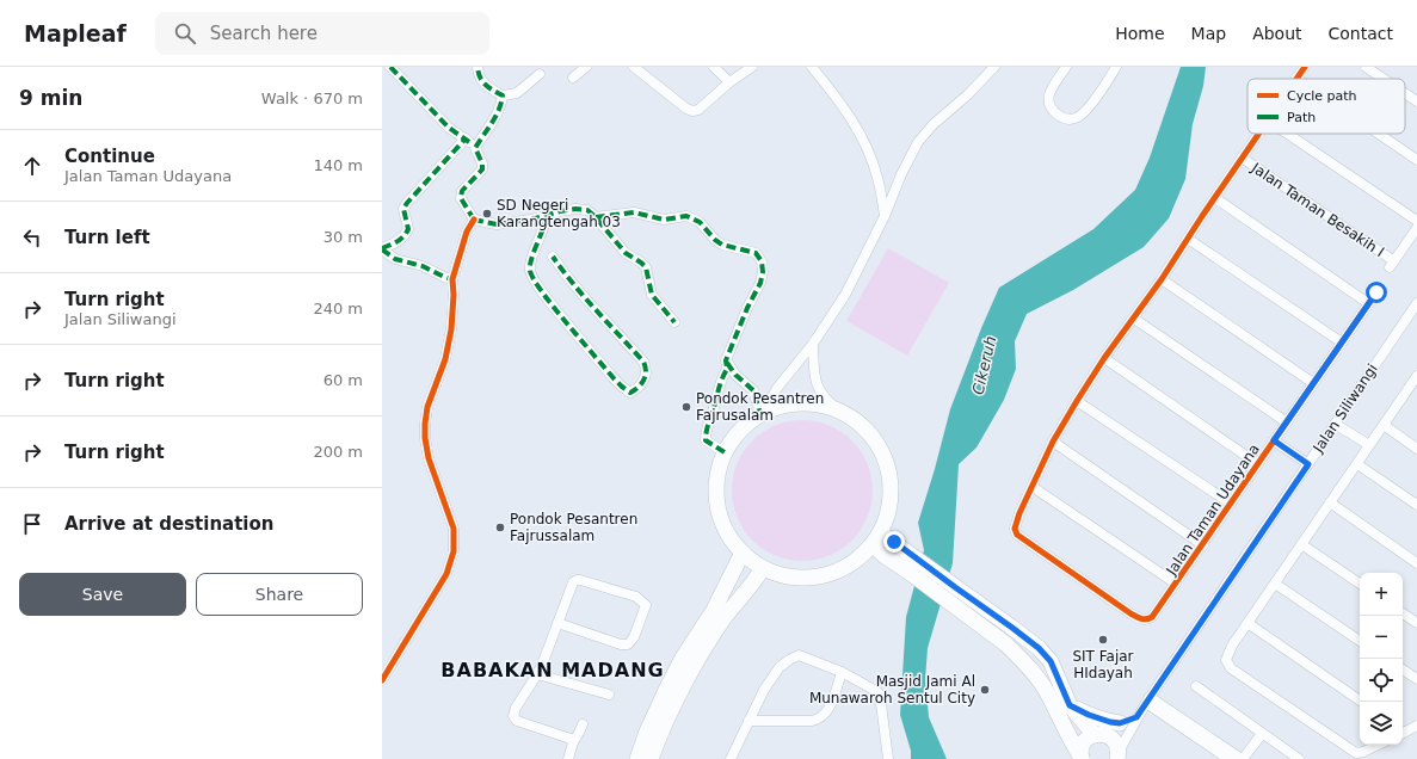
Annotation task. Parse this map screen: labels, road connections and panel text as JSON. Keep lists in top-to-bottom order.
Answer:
{
  "streets": {
    "street": ["Jalan Taman Besakih I", "Jalan Siliwangi", "Jalan Taman Udayana"]
  },
  "districts": ["BABAKAN MADANG"],
  "water": ["Cikeruh"],
  "places": [
    "SD Negeri Karangtengah 03",
    "Pondok Pesantren Fajrusalam",
    "Pondok Pesantren Fajrussalam",
    "SIT Fajar HIdayah",
    "Masjid Jami Al Munawaroh Sentul City"
  ],
  "legend": ["Cycle path", "Path"],
  "page": {
    "header": "Mapleaf",
    "search": "Search here",
    "nav": [
      "Home",
      "Map",
      "About",
      "Contact"
    ],
    "heading": ["9 min", "Walk · 670 m"],
    "list": [
      ["Continue", "Jalan Taman Udayana", "140 m"],
      ["Turn left", "30 m"],
      ["Turn right", "Jalan Siliwangi", "240 m"],
      ["Turn right", "60 m"],
      ["Turn right", "200 m"],
      "Arrive at destination"
    ],
    "buttons": ["Save", "Share"],
    "map_buttons": ["+", "−"]
  }
}
